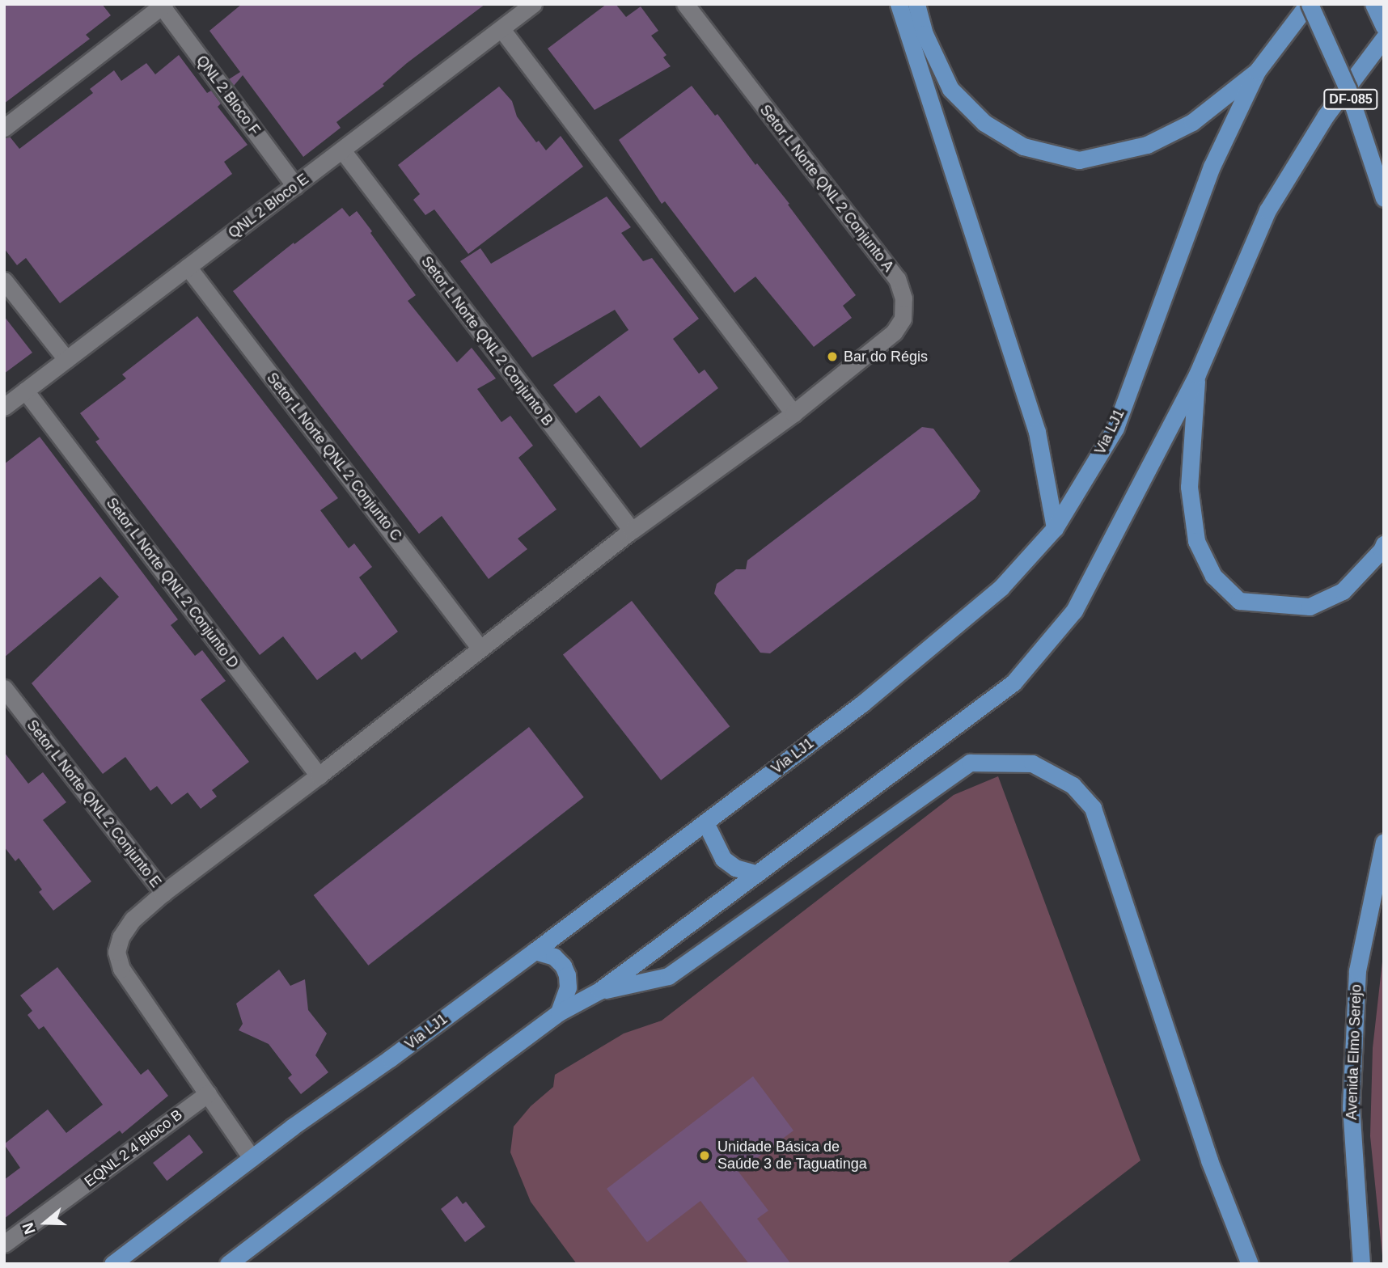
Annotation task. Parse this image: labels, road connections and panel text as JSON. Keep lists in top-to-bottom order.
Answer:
{
  "streets": {
    "main road": ["DF-085", "Via LJ1", "Avenida Elmo Serejo"],
    "street": [
      "QNL 2 Bloco F",
      "Setor L Norte QNL 2 Conjunto A",
      "QNL 2 Bloco E",
      "Setor L Norte QNL 2 Conjunto B",
      "Setor L Norte QNL 2 Conjunto C",
      "Setor L Norte QNL 2 Conjunto D",
      "Setor L Norte QNL 2 Conjunto E",
      "EQNL 2 4 Bloco B"
    ]
  },
  "crossings": [
    ["QNL 2 Bloco F", "QNL 2 Bloco E"],
    ["Setor L Norte QNL 2 Conjunto A", "Setor L Norte QNL 2 Conjunto B"],
    ["Setor L Norte QNL 2 Conjunto A", "Setor L Norte QNL 2 Conjunto C"],
    ["Setor L Norte QNL 2 Conjunto A", "Setor L Norte QNL 2 Conjunto E"],
    ["QNL 2 Bloco E", "Setor L Norte QNL 2 Conjunto B"],
    ["QNL 2 Bloco E", "Setor L Norte QNL 2 Conjunto C"],
    ["QNL 2 Bloco E", "Setor L Norte QNL 2 Conjunto D"],
    ["Setor L Norte QNL 2 Conjunto C", "Setor L Norte QNL 2 Conjunto E"],
    ["Setor L Norte QNL 2 Conjunto D", "Setor L Norte QNL 2 Conjunto E"],
    ["Setor L Norte QNL 2 Conjunto E", "EQNL 2 4 Bloco B"]
  ],
  "places": ["Bar do Régis", "Unidade Básica de Saúde 3 de Taguatinga"],
  "north": "left"
}
